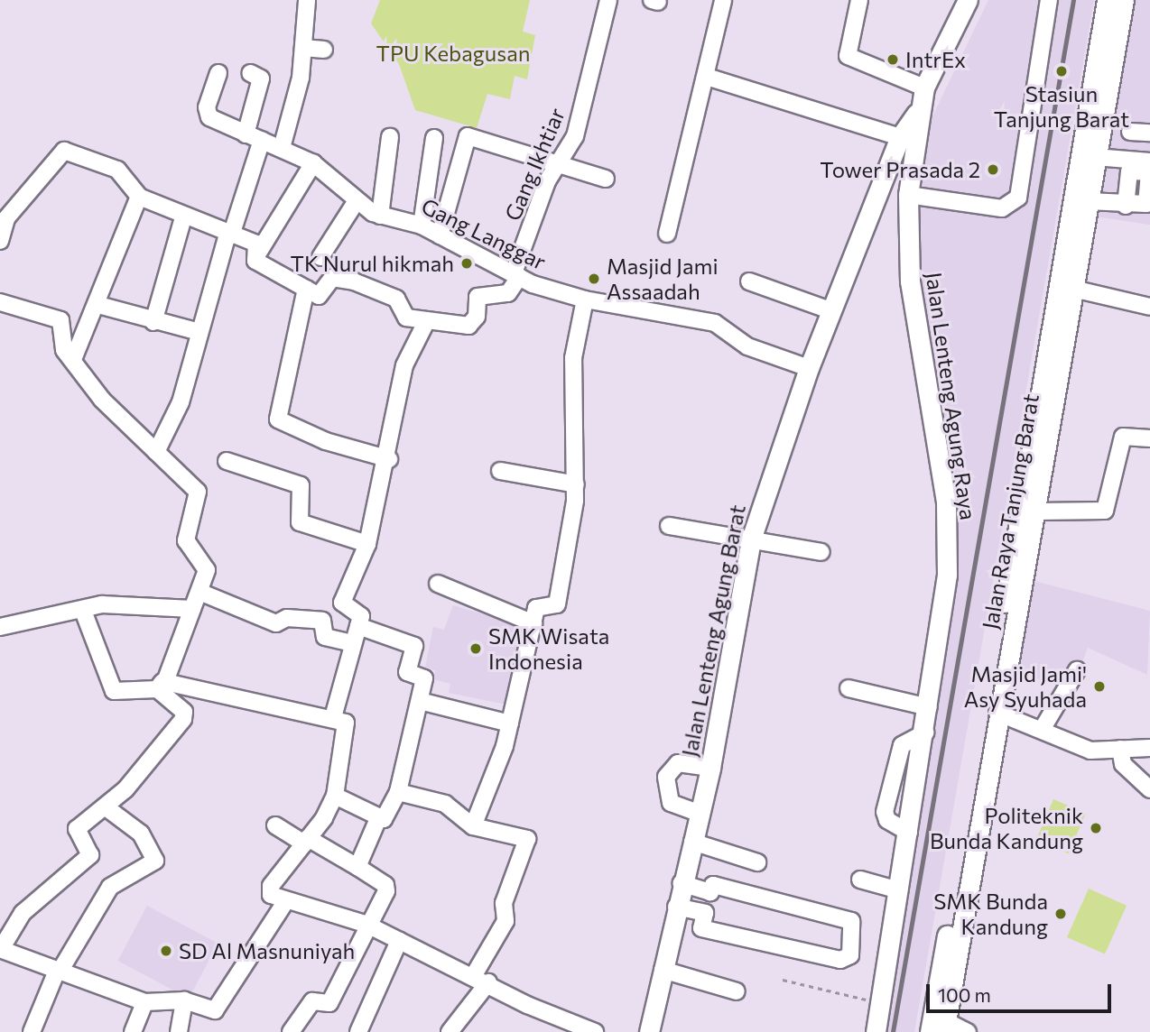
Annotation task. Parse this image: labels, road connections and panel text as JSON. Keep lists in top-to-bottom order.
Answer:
{
  "streets": {
    "main road": ["Jalan Lenteng Agung Raya", "Jalan Raya Tanjung Barat", "Jalan Lenteng Agung Barat"],
    "street": ["Gang Ikhtiar", "Gang Langgar"]
  },
  "crossings": [
    ["Gang Ikhtiar", "Gang Langgar"],
    ["Gang Langgar", "Jalan Lenteng Agung Barat"],
    ["Jalan Lenteng Agung Raya", "Jalan Lenteng Agung Barat"]
  ],
  "parks": ["TPU Kebagusan"],
  "places": [
    "IntrEx",
    "Stasiun Tanjung Barat",
    "Tower Prasada 2",
    "TK Nurul hikmah",
    "Masjid Jami Assaadah",
    "SMK Wisata Indonesia",
    "Masjid Jami' Asy Syuhada",
    "Politeknik Bunda Kandung",
    "SMK Bunda Kandung",
    "SD Al Masnuniyah"
  ],
  "scale_bar": "100 m"
}
